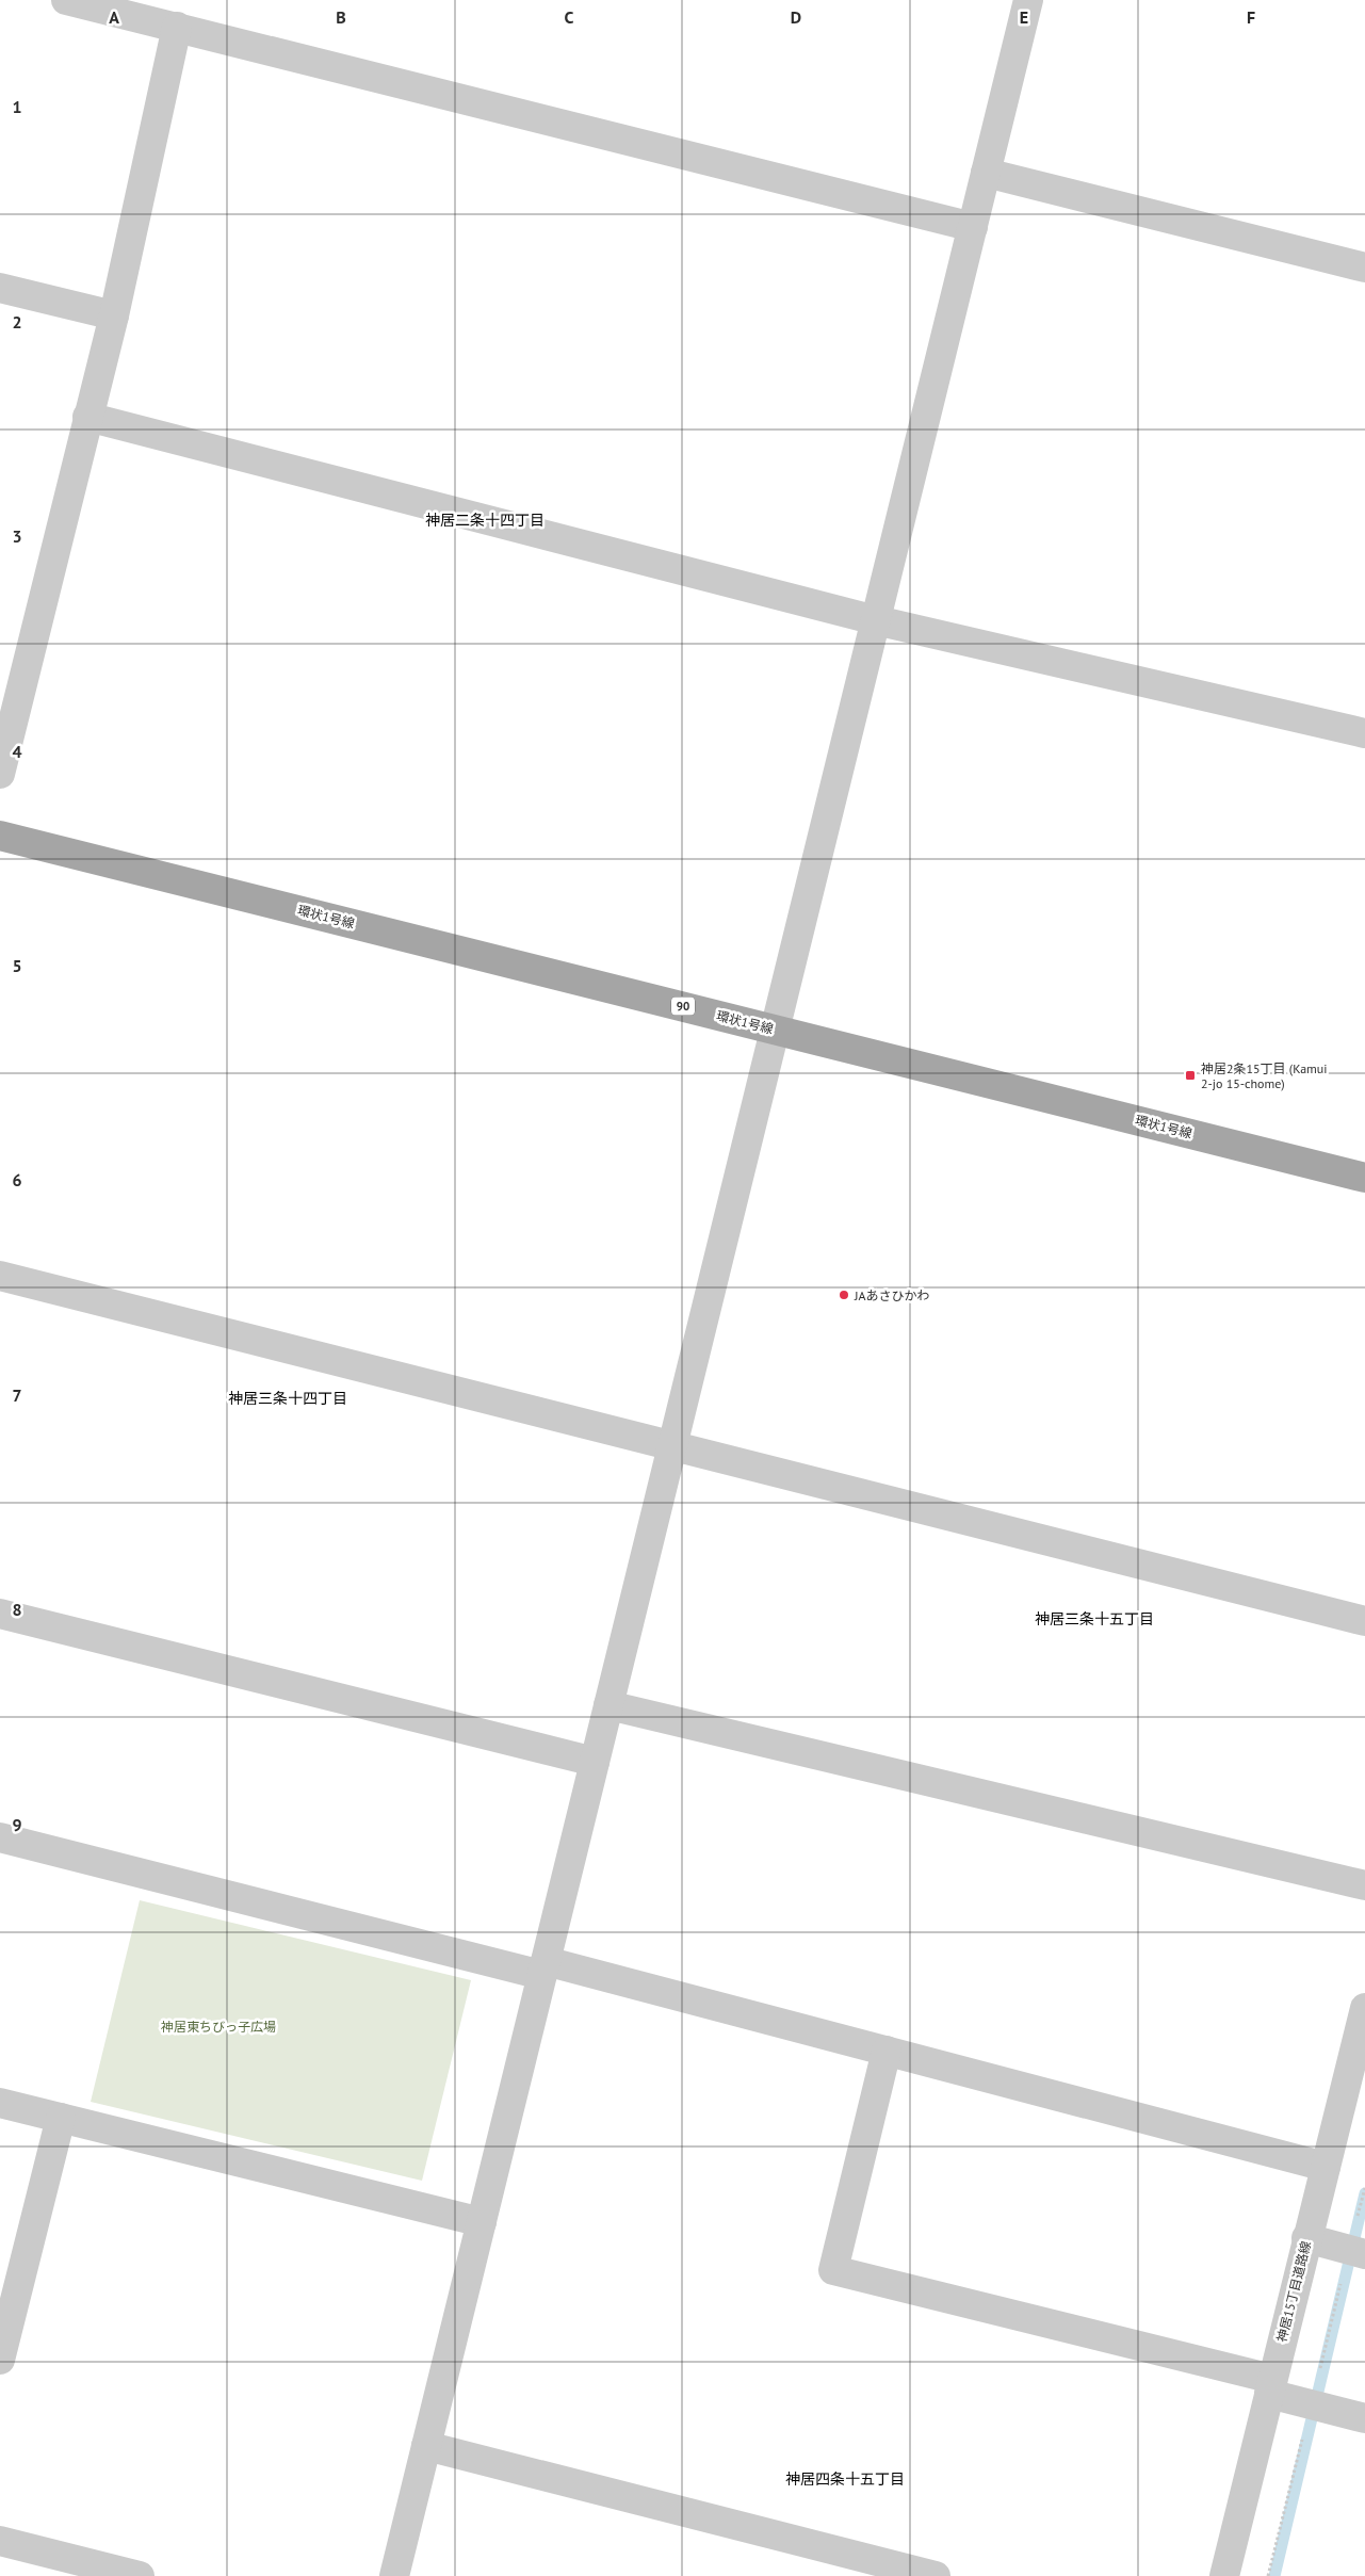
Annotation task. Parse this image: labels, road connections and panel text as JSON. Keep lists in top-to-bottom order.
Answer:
{
  "streets": {
    "main road": ["環状1号線", "90"],
    "street": ["神居15丁目道路線"]
  },
  "districts": [
    "神居二条十四丁目",
    "神居三条十四丁目",
    "神居三条十五丁目",
    "神居四条十五丁目"
  ],
  "parks": ["神居東ちびっ子広場"],
  "places": {
    "transit": ["神居2条15丁目 (Kamui 2-jo 15-chome)"],
    "other": ["JAあさひかわ"]
  },
  "grid": {
    "columns": [
      "A",
      "B",
      "C",
      "D",
      "E",
      "F"
    ],
    "rows": [
      "1",
      "2",
      "3",
      "4",
      "5",
      "6",
      "7",
      "8",
      "9"
    ]
  }
}
